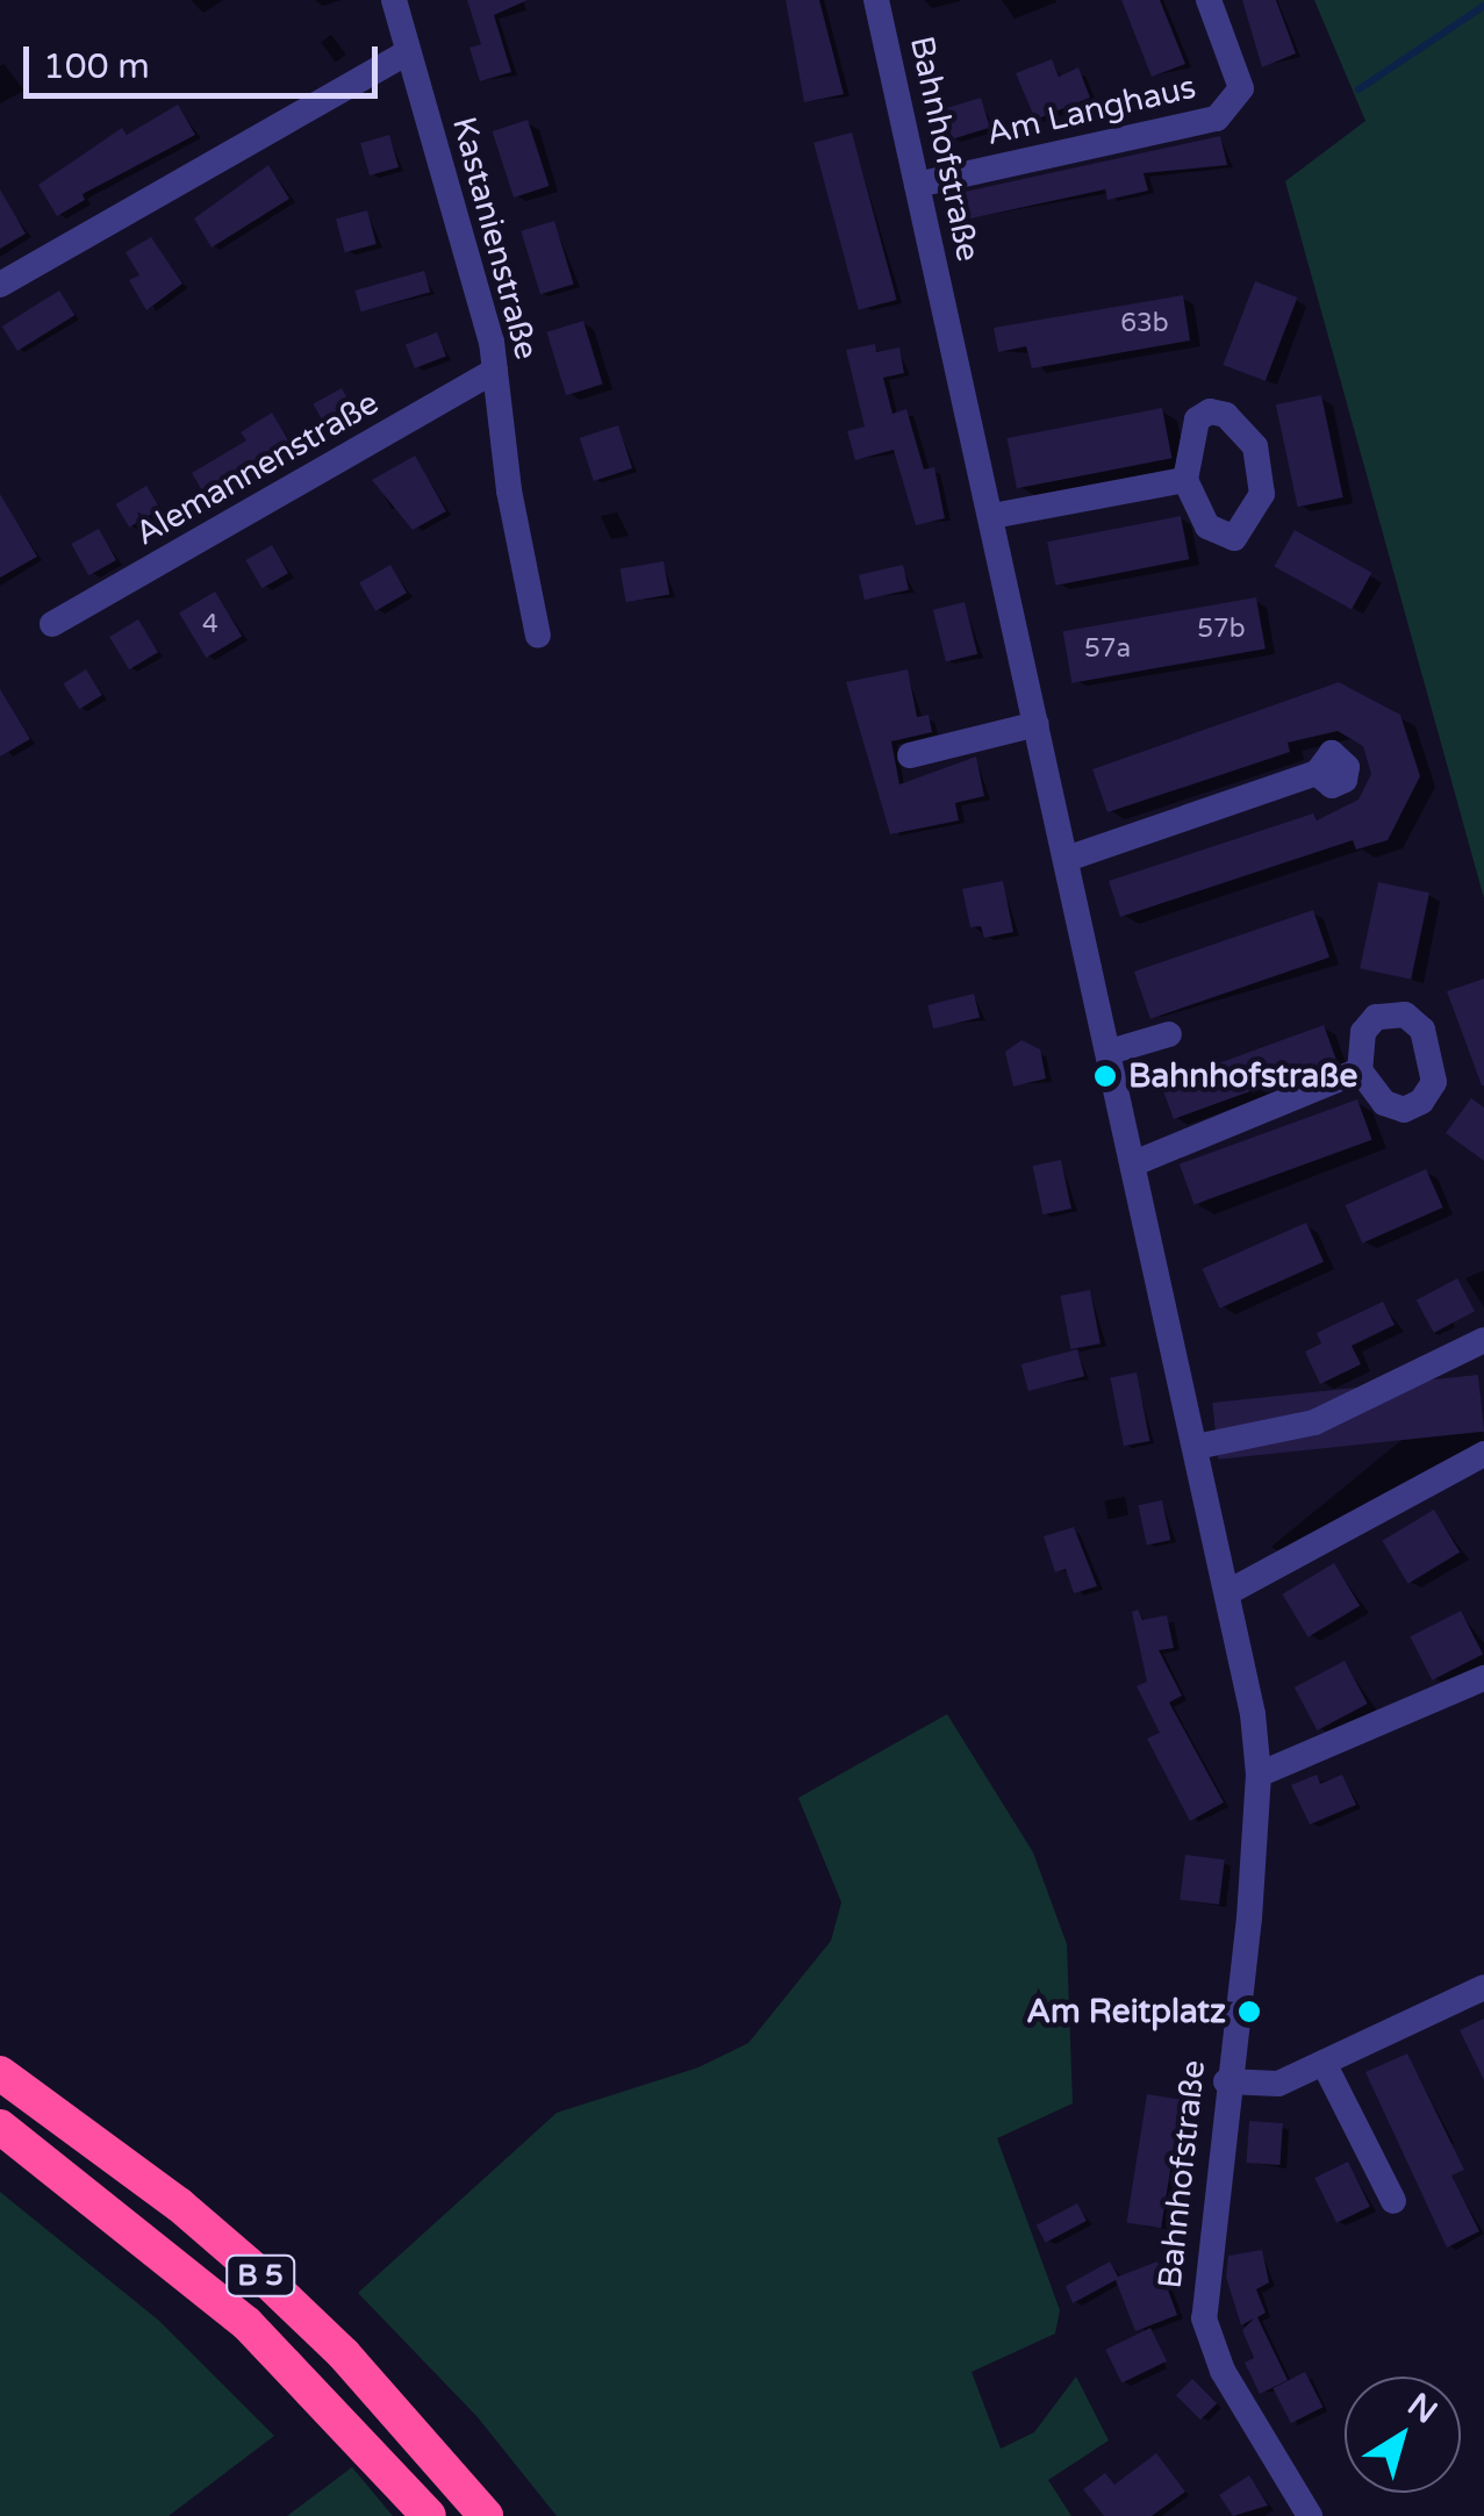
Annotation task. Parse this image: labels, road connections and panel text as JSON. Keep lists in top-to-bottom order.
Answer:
{
  "streets": {
    "highway": ["B 5"],
    "street": [
      "Am Langhaus",
      "Bahnhofstraße",
      "Kastanienstraße",
      "Alemannenstraße"
    ]
  },
  "crossings": [
    ["Am Langhaus", "Bahnhofstraße"],
    ["Kastanienstraße", "Alemannenstraße"]
  ],
  "places": ["Bahnhofstraße", "Am Reitplatz"],
  "house_numbers": [
    "63b",
    "4",
    "57b",
    "57a"
  ],
  "scale_bar": "100 m",
  "north": "top right"
}
